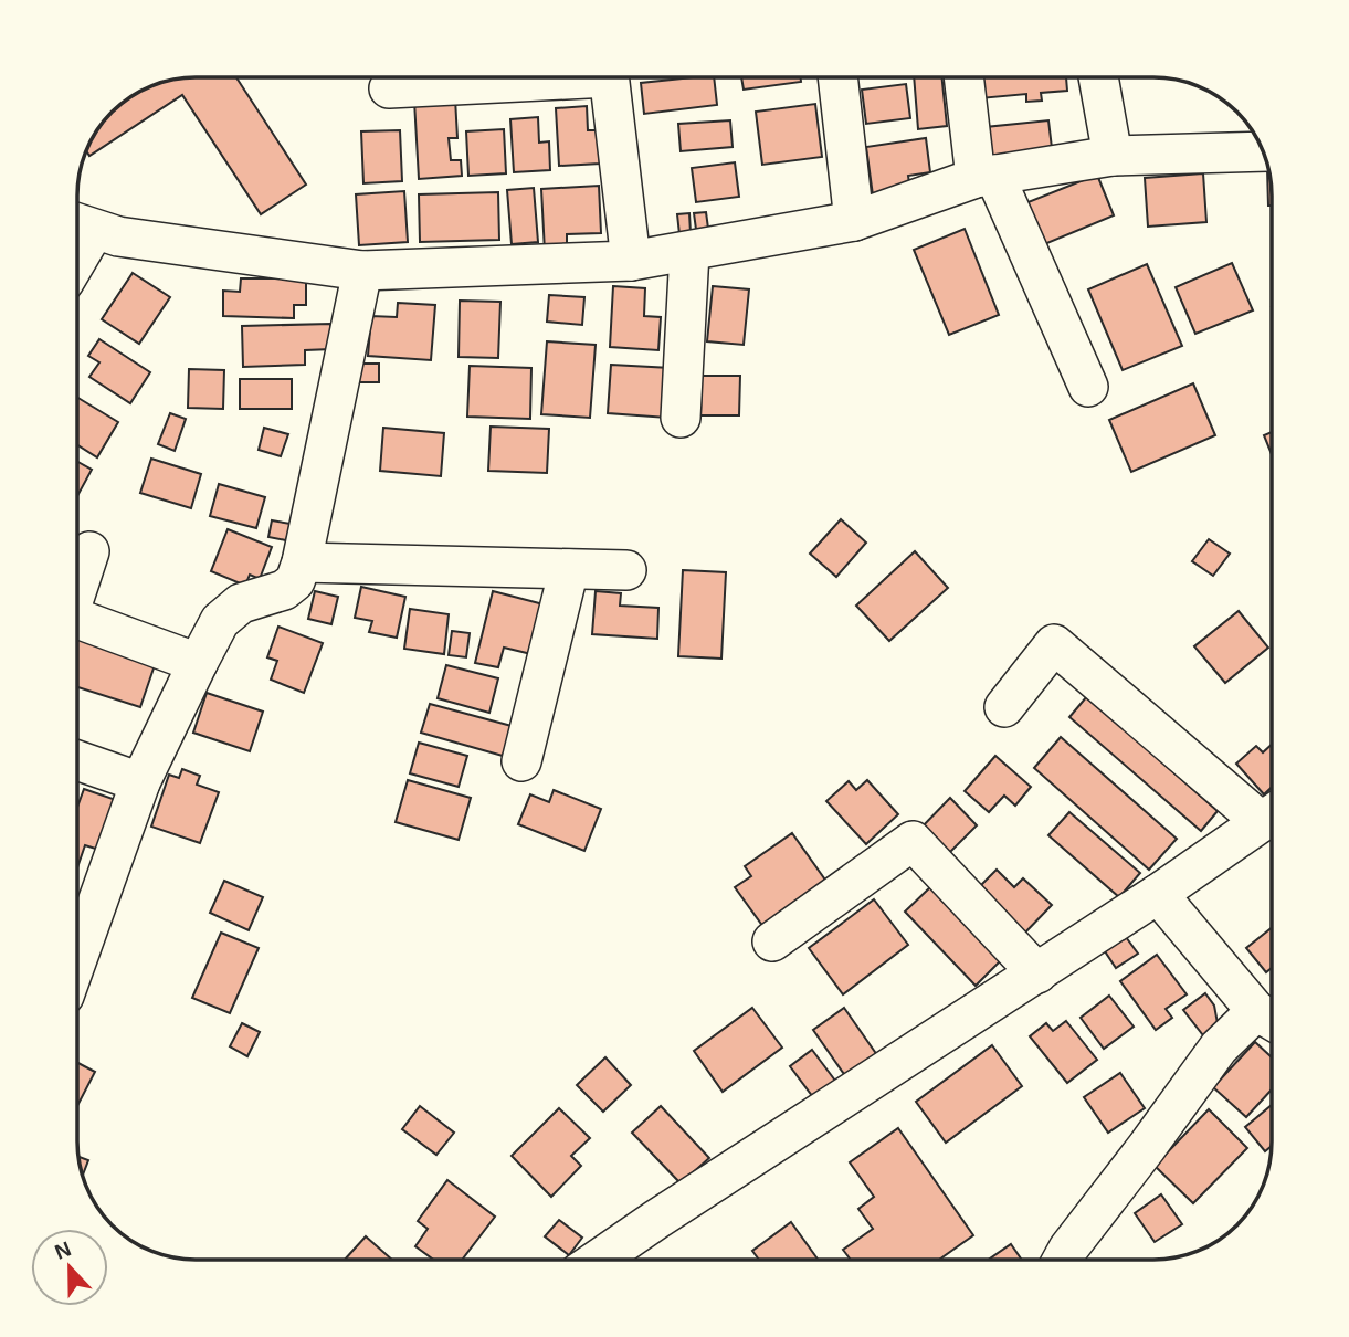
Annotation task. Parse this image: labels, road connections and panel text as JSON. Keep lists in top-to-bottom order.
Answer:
{
  "north": "top"
}
